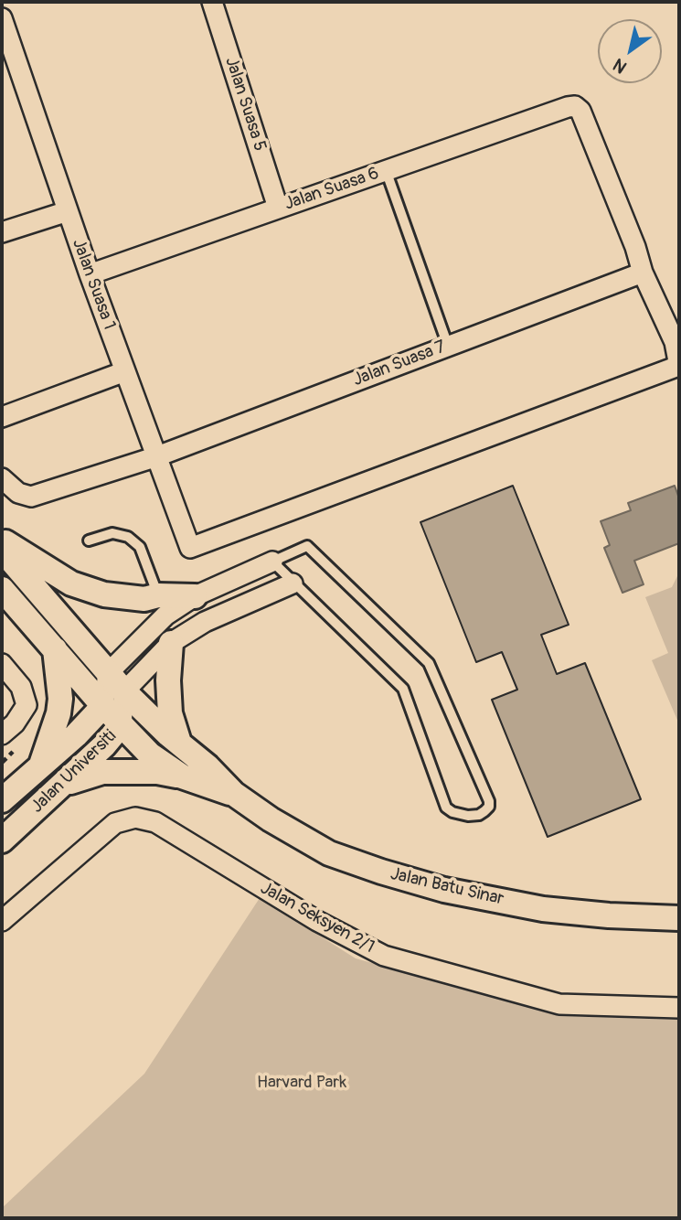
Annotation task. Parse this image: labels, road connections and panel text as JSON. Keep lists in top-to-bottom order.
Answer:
{
  "streets": {
    "street": [
      "Jalan Suasa 5",
      "Jalan Suasa 6",
      "Jalan Suasa 1",
      "Jalan Suasa 7",
      "Jalan Universiti",
      "Jalan Batu Sinar",
      "Jalan Seksyen 2/1"
    ]
  },
  "crossings": [
    ["Jalan Suasa 5", "Jalan Suasa 6"],
    ["Jalan Suasa 6", "Jalan Suasa 1"],
    ["Jalan Suasa 6", "Jalan Suasa 7"],
    ["Jalan Suasa 1", "Jalan Suasa 7"],
    ["Jalan Universiti", "Jalan Batu Sinar"]
  ],
  "parks": ["Harvard Park"],
  "north": "bottom left"
}
